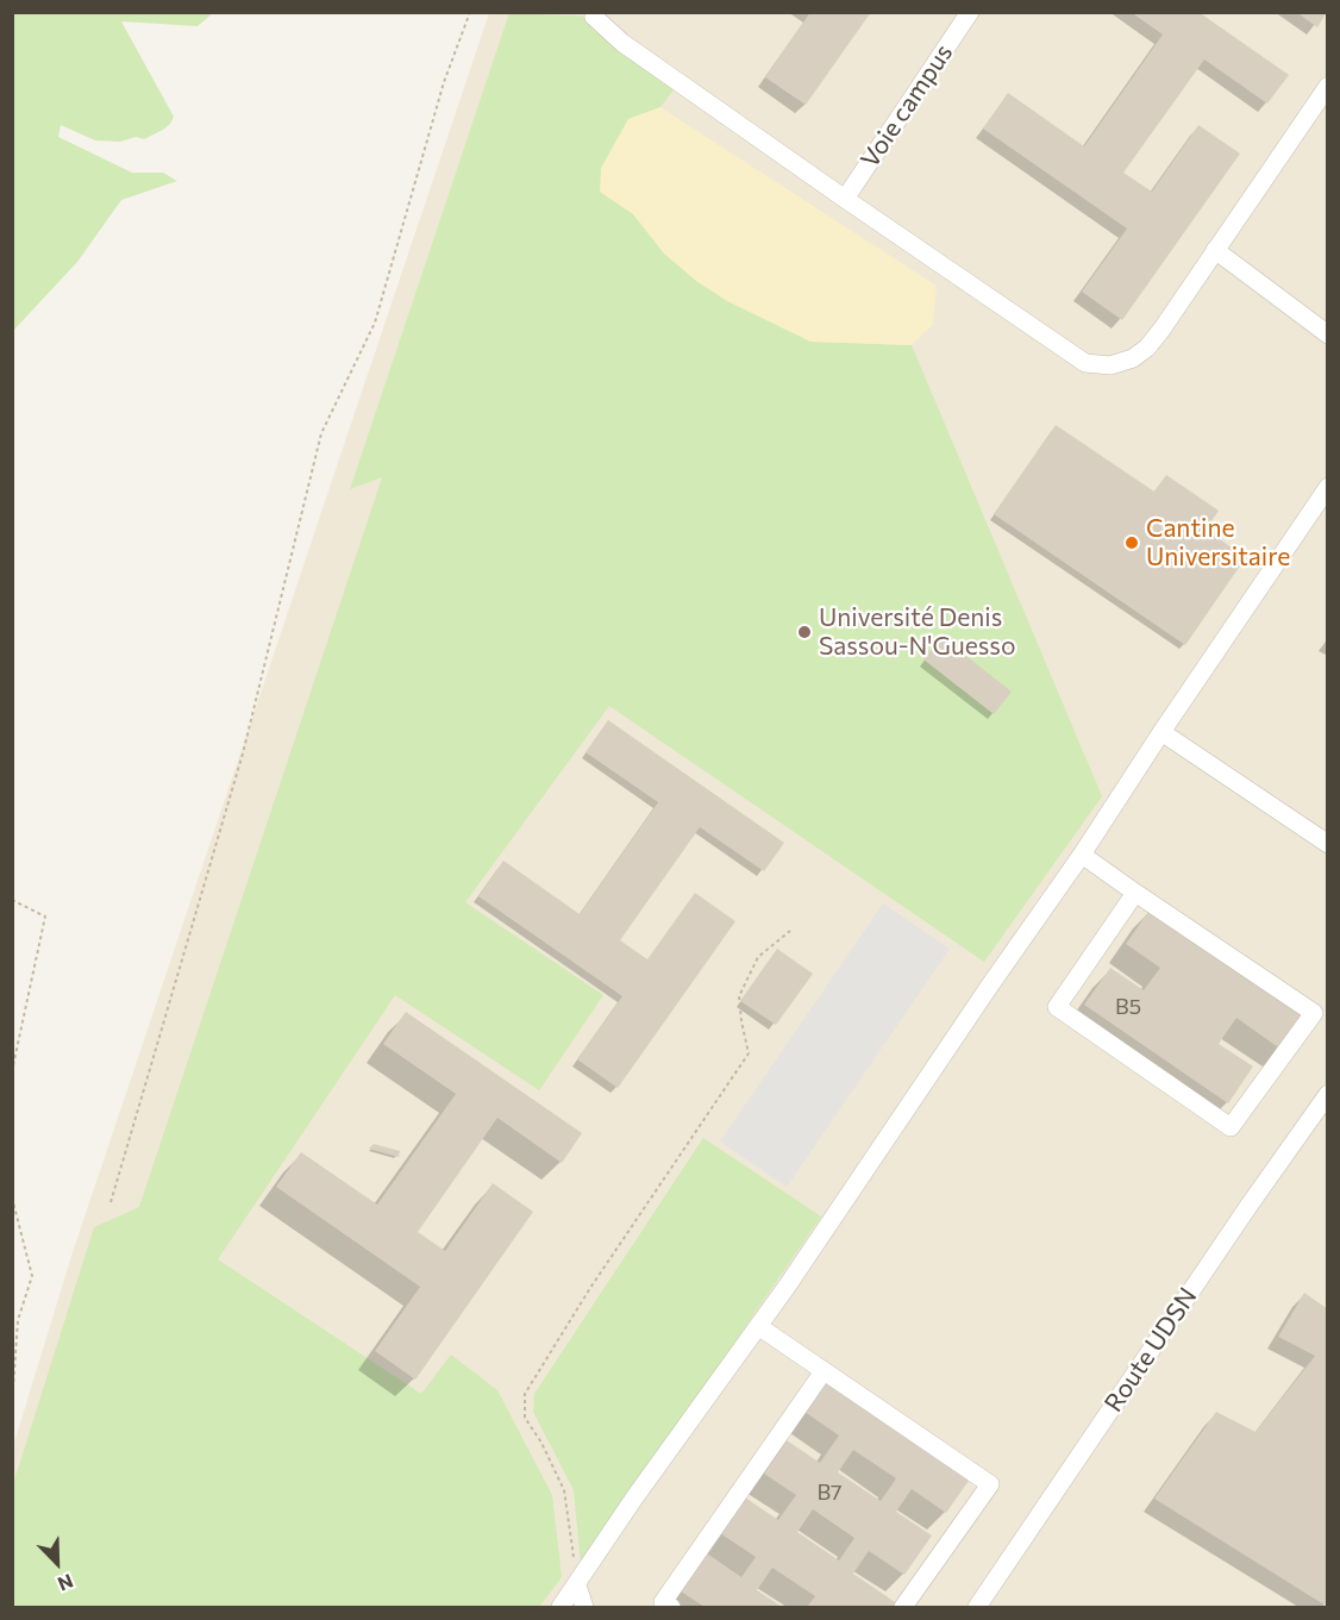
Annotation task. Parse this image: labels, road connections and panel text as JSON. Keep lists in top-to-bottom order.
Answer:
{
  "streets": {
    "street": ["Voie campus", "Route UDSN"]
  },
  "places": ["Cantine Universitaire", "Université Denis Sassou-N'Guesso"],
  "house_numbers": ["B5", "B7"],
  "north": "bottom right"
}
